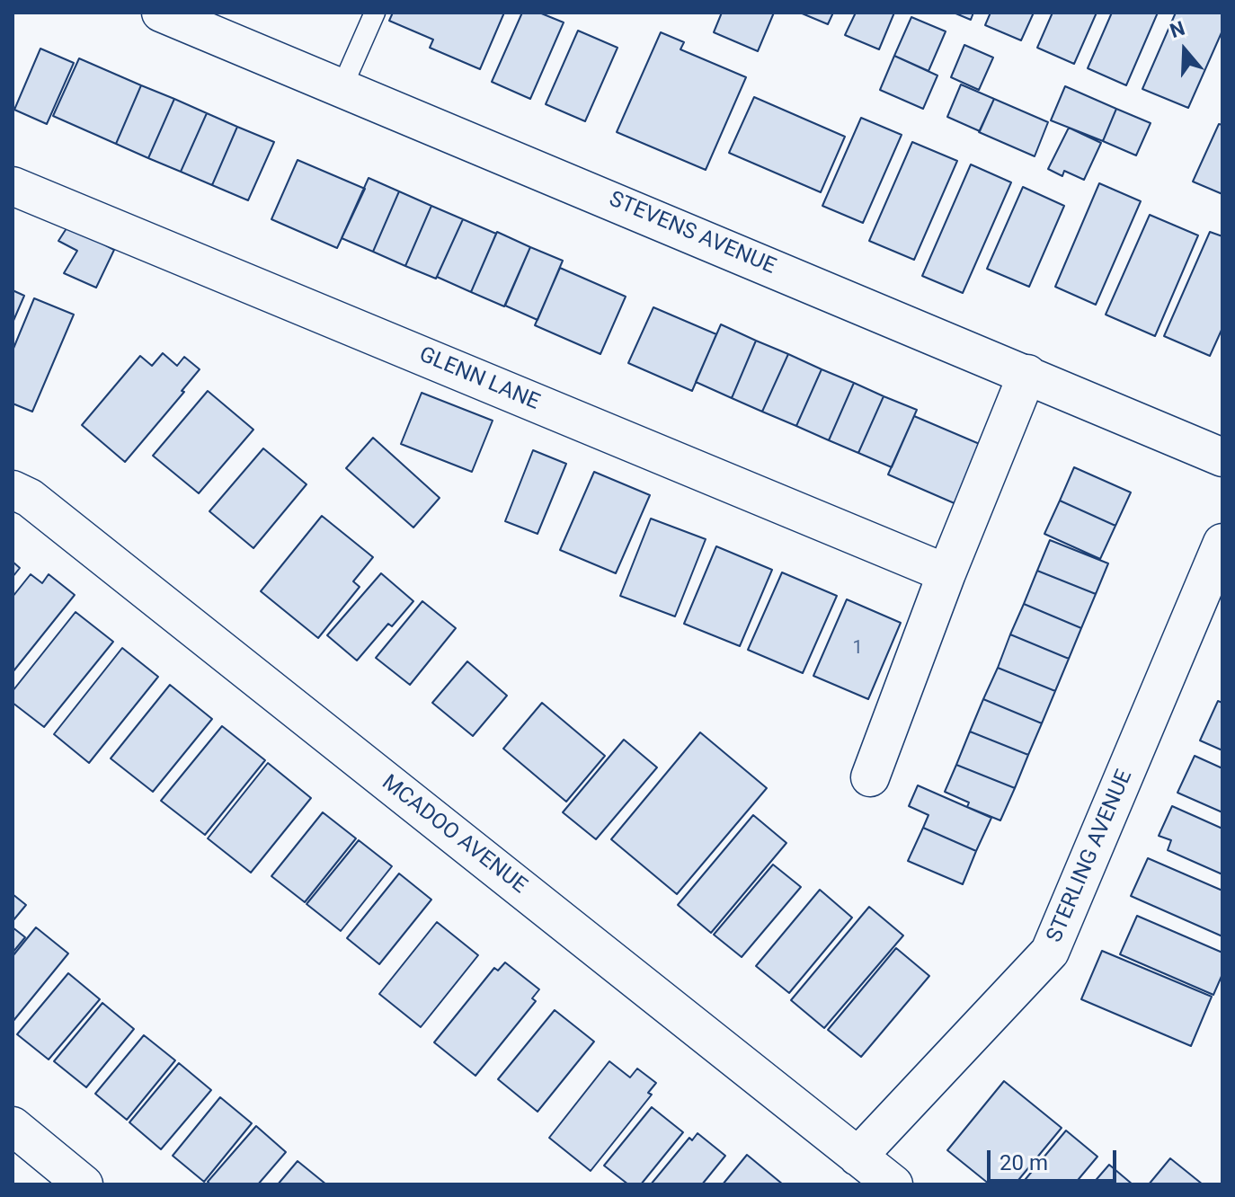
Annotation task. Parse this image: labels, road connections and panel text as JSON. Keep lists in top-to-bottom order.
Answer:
{
  "streets": {
    "street": [
      "STEVENS AVENUE",
      "GLENN LANE",
      "MCADOO AVENUE",
      "STERLING AVENUE"
    ]
  },
  "crossings": [
    ["MCADOO AVENUE", "STERLING AVENUE"]
  ],
  "house_numbers": ["1"],
  "scale_bar": "20 m",
  "north": "top"
}
